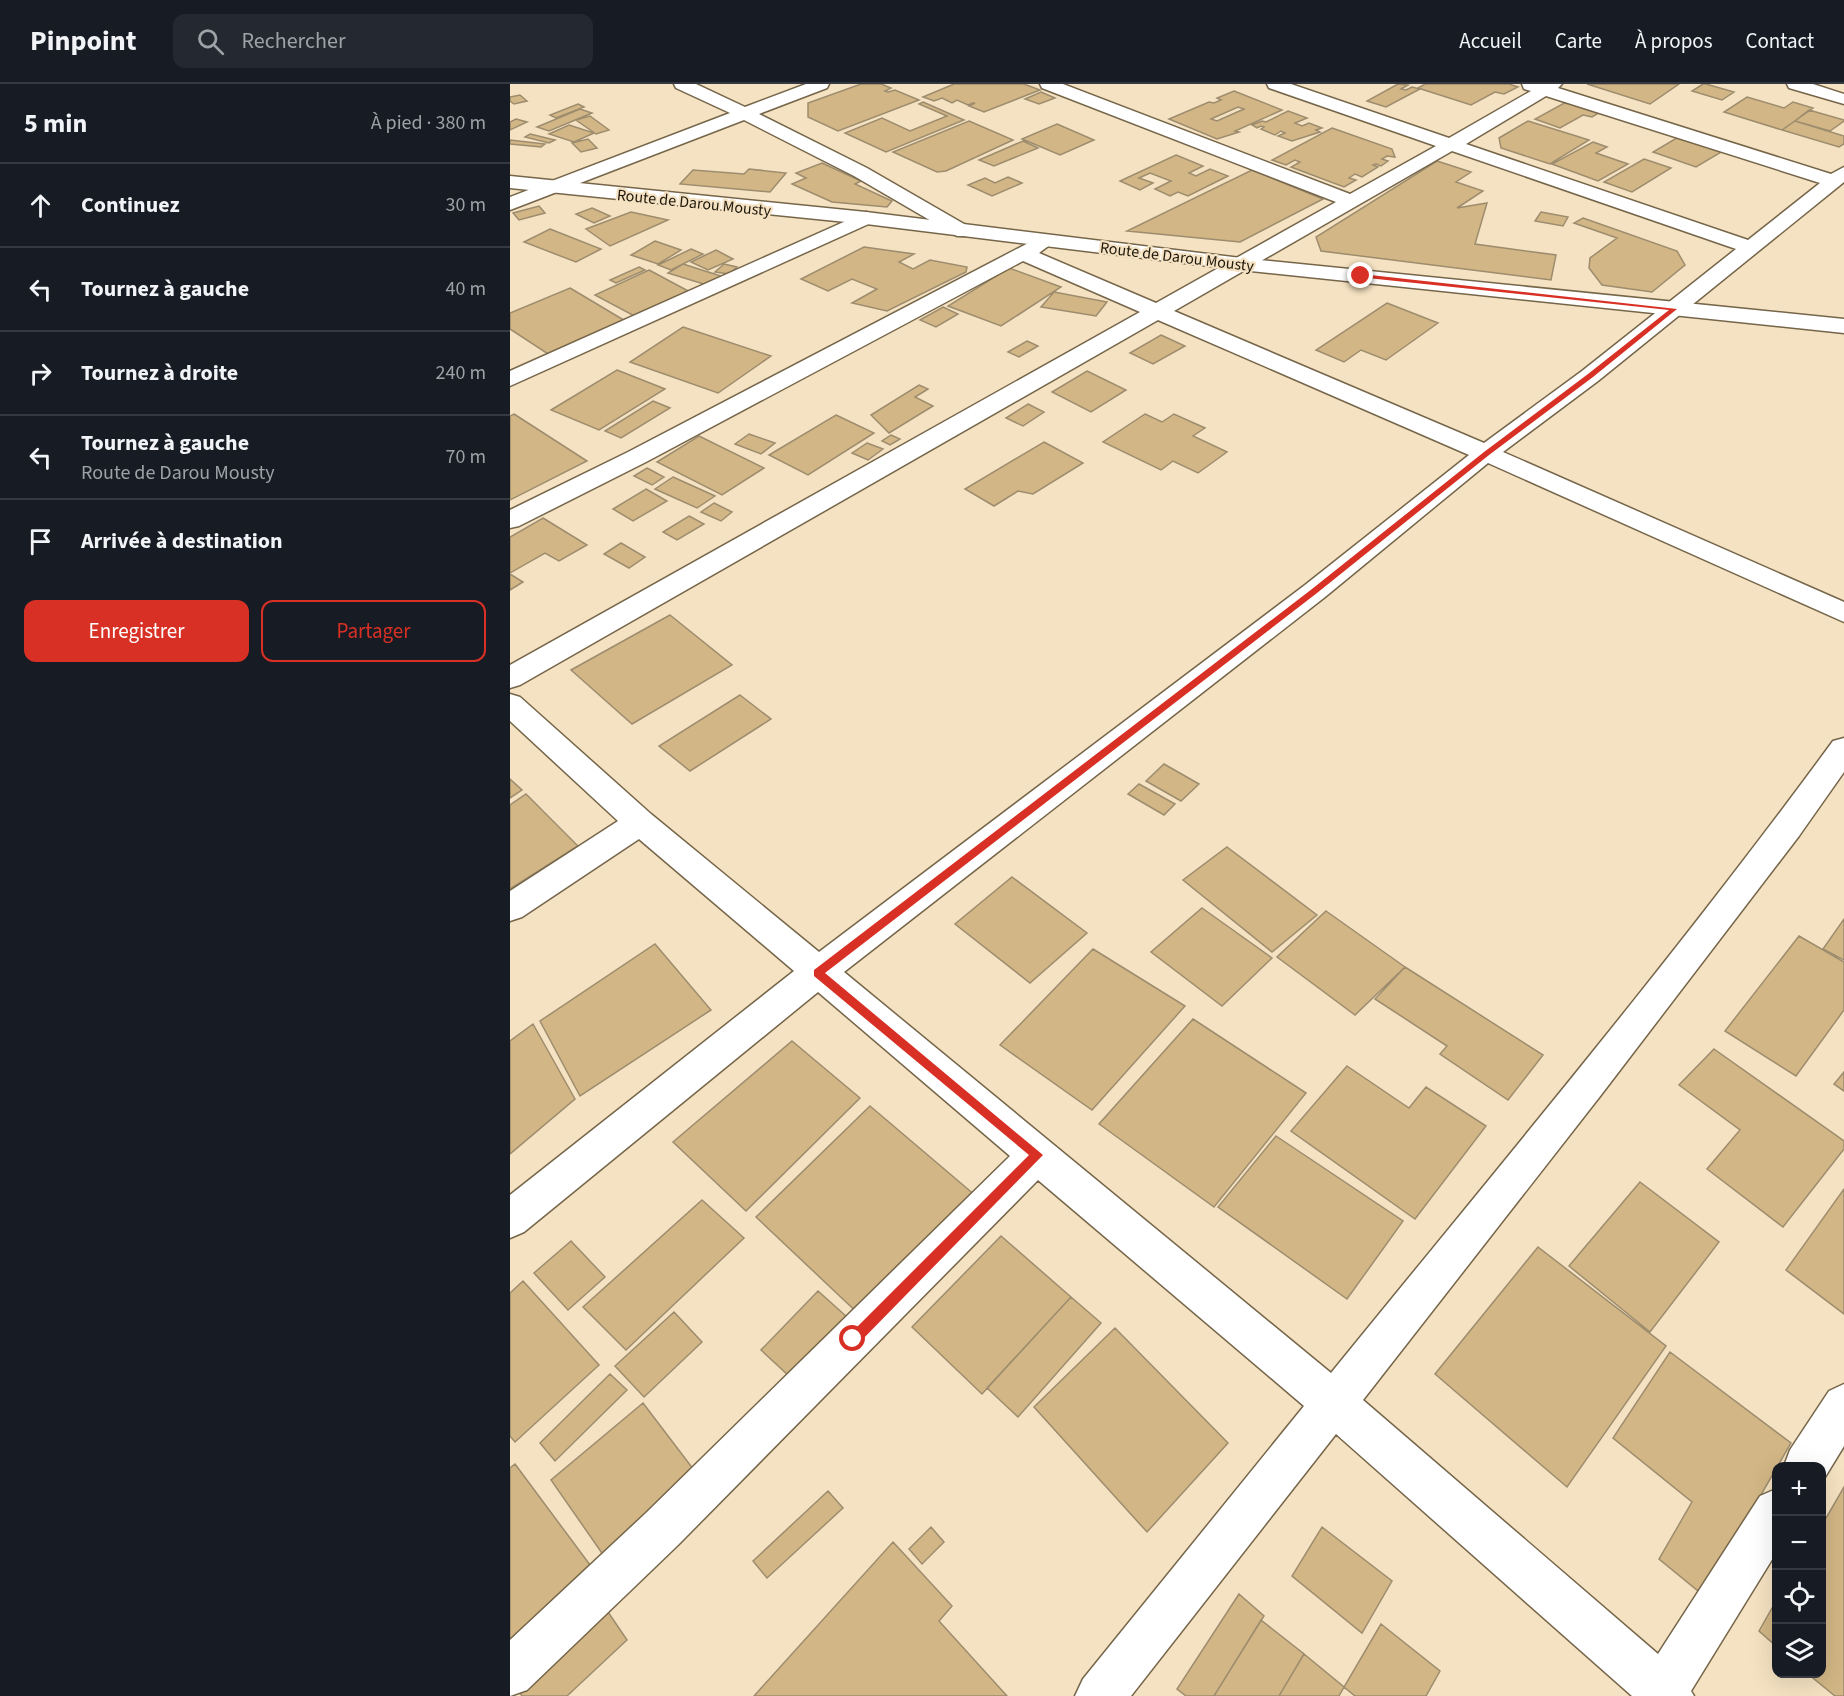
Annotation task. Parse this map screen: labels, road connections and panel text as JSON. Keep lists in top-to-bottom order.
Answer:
{
  "streets": {
    "street": ["Route de Darou Mousty"]
  },
  "page": {
    "header": "Pinpoint",
    "search": "Rechercher",
    "nav": [
      "Accueil",
      "Carte",
      "À propos",
      "Contact"
    ],
    "heading": ["5 min", "À pied · 380 m"],
    "list": [
      ["Continuez", "30 m"],
      ["Tournez à gauche", "40 m"],
      ["Tournez à droite", "240 m"],
      ["Tournez à gauche", "Route de Darou Mousty", "70 m"],
      "Arrivée à destination"
    ],
    "buttons": ["Enregistrer", "Partager"],
    "map_buttons": ["+", "−"]
  }
}
